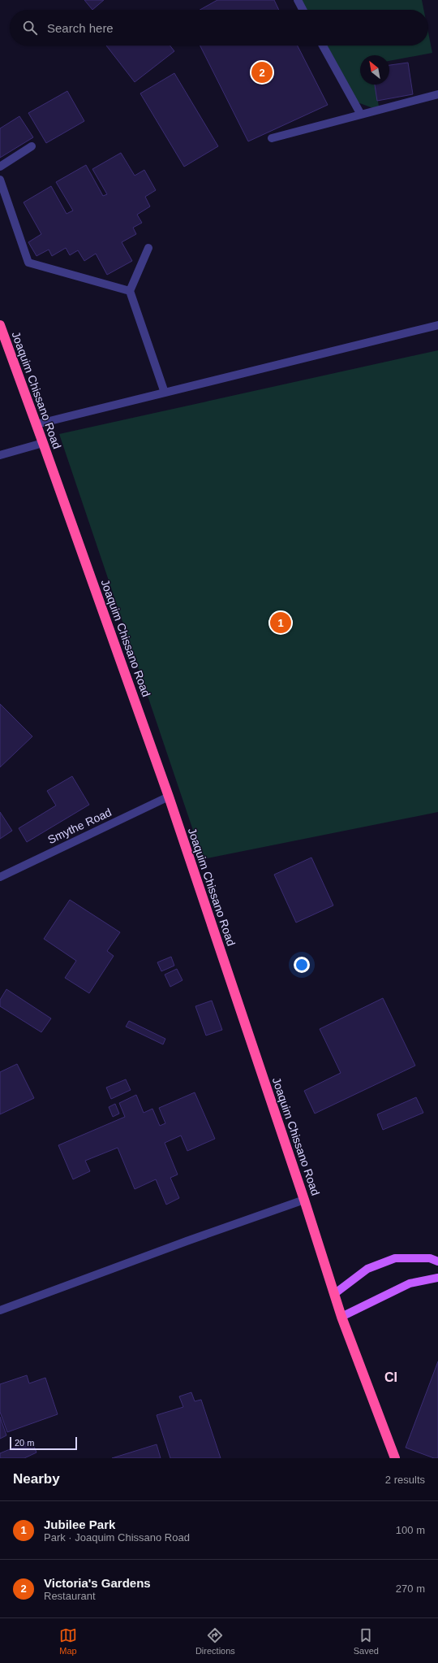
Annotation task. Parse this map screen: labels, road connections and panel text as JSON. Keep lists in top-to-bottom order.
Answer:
{
  "streets": {
    "highway": ["Joaquim Chissano Road"],
    "street": ["Smythe Road"]
  },
  "crossings": [
    ["Joaquim Chissano Road", "Smythe Road"]
  ],
  "districts": ["CI"],
  "scale_bar": "20 m",
  "north": "top left",
  "page": {
    "search": "Search here",
    "pins": ["2", "1"],
    "scale": "20 m",
    "heading": ["Nearby", "2 results"],
    "list": [
      {
        "mark": "1",
        "name": "Jubilee Park",
        "note": "Park · Joaquim Chissano Road",
        "value": "100 m"
      },
      {
        "mark": "2",
        "name": "Victoria's Gardens",
        "note": "Restaurant",
        "value": "270 m"
      }
    ],
    "nav": ["Map", "Directions", "Saved"]
  }
}
